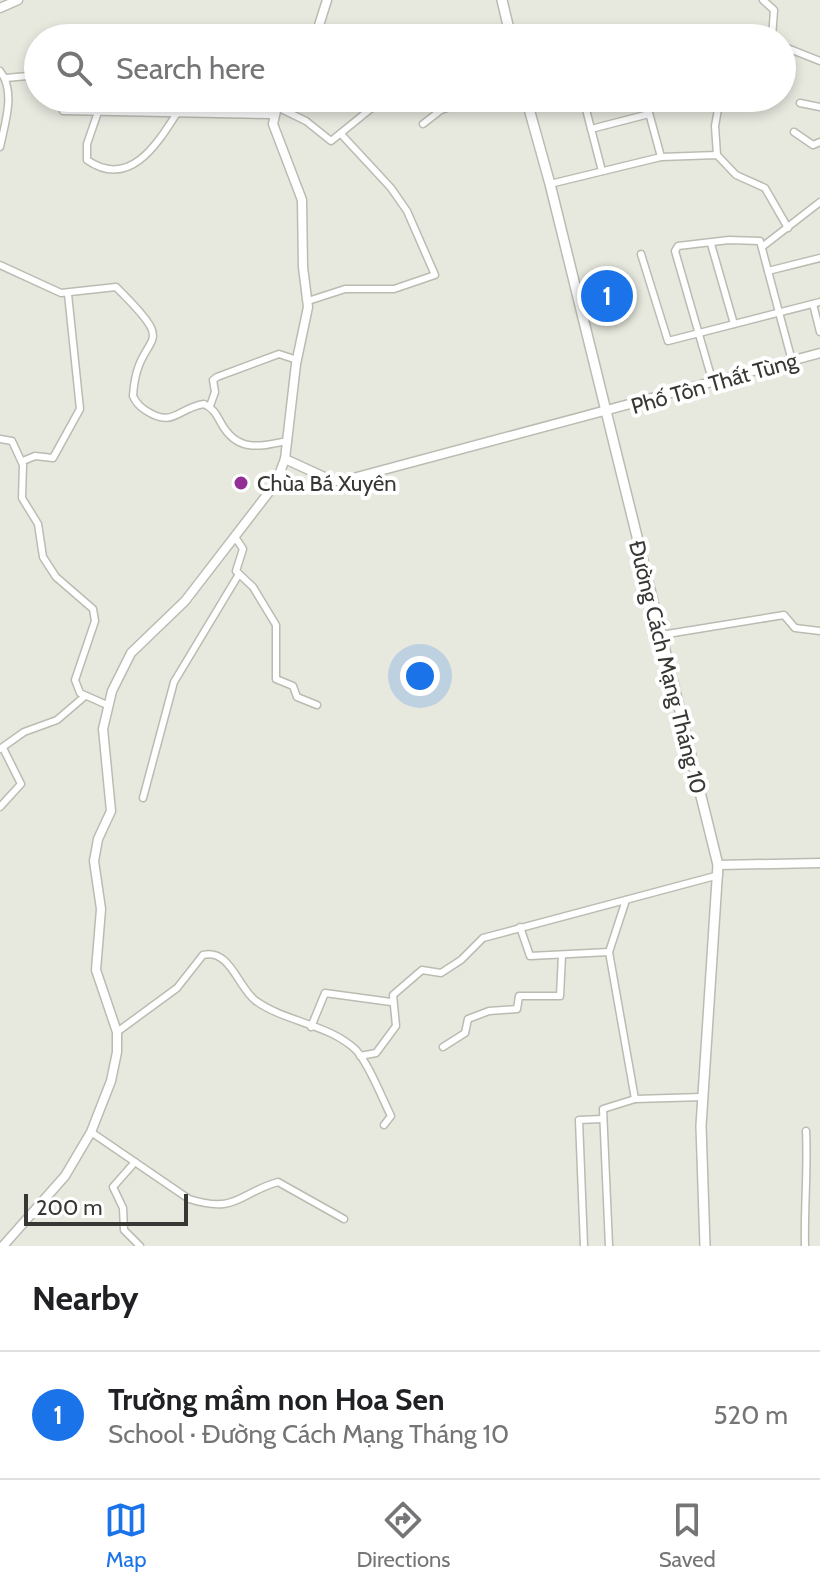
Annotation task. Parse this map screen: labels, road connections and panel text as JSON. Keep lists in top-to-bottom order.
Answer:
{
  "streets": {
    "main road": ["Đường Cách Mạng Tháng 10"],
    "street": ["Phố Tôn Thất Tùng"]
  },
  "crossings": [
    ["Phố Tôn Thất Tùng", "Đường Cách Mạng Tháng 10"]
  ],
  "places": ["Chùa Bá Xuyên"],
  "scale_bar": "200 m",
  "page": {
    "search": "Search here",
    "pins": "1",
    "scale": "200 m",
    "heading": "Nearby",
    "list": [
      {
        "mark": "1",
        "name": "Trường mầm non Hoa Sen",
        "note": "School · Đường Cách Mạng Tháng 10",
        "value": "520 m"
      }
    ],
    "nav": ["Map", "Directions", "Saved"]
  }
}
